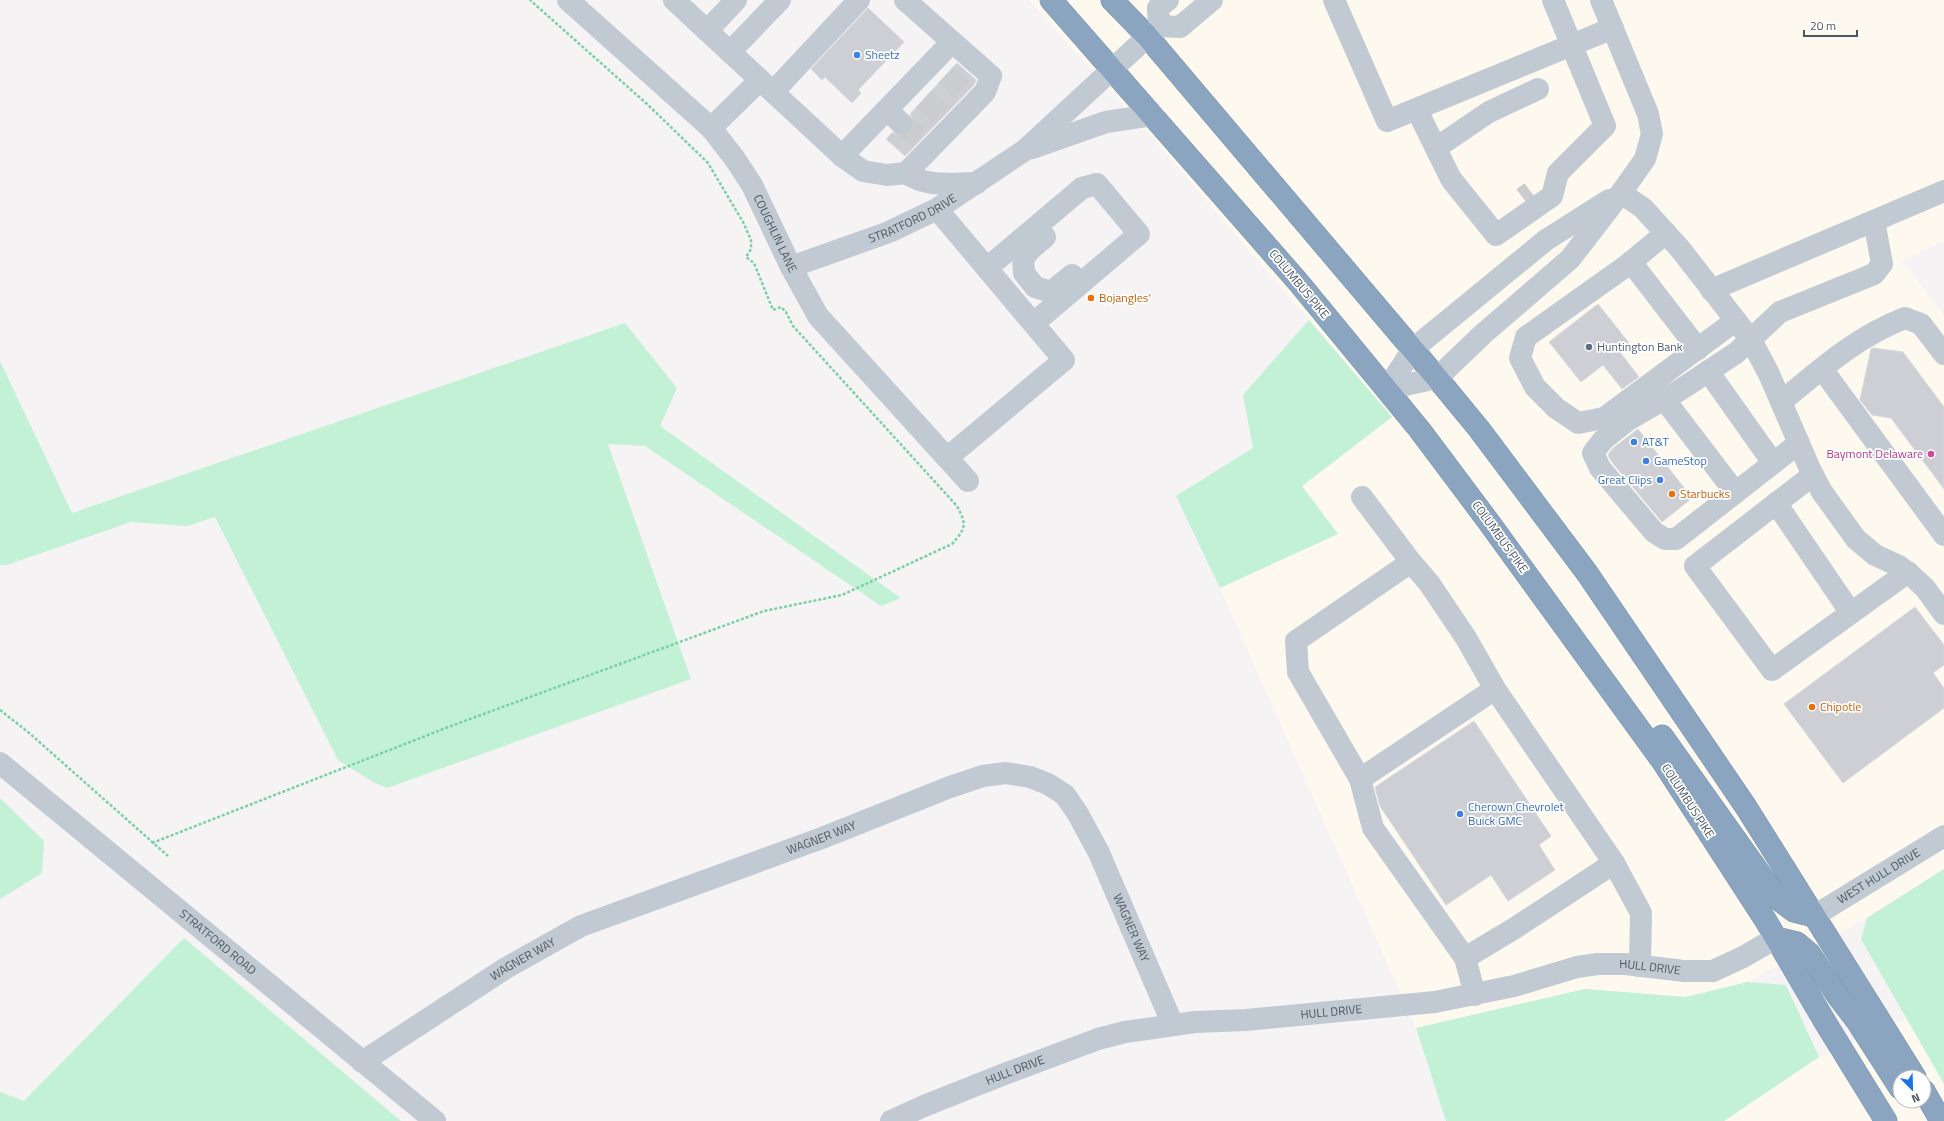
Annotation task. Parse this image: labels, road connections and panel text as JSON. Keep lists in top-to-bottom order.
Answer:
{
  "streets": {
    "highway": ["COLUMBUS PIKE"],
    "street": [
      "STRATFORD DRIVE",
      "COUGHLIN LANE",
      "WAGNER WAY",
      "WEST HULL DRIVE",
      "STRATFORD ROAD",
      "HULL DRIVE"
    ]
  },
  "crossings": [
    ["STRATFORD DRIVE", "COUGHLIN LANE"],
    ["STRATFORD DRIVE", "COLUMBUS PIKE"],
    ["COLUMBUS PIKE", "HULL DRIVE"],
    ["WAGNER WAY", "STRATFORD ROAD"],
    ["WAGNER WAY", "HULL DRIVE"]
  ],
  "places": [
    "Sheetz",
    "Bojangles'",
    "Huntington Bank",
    "AT&T",
    "Baymont Delaware",
    "GameStop",
    "Great Clips",
    "Starbucks",
    "Chipotle",
    "Cherown Chevrolet Buick GMC"
  ],
  "scale_bar": "20 m",
  "north": "bottom right"
}
